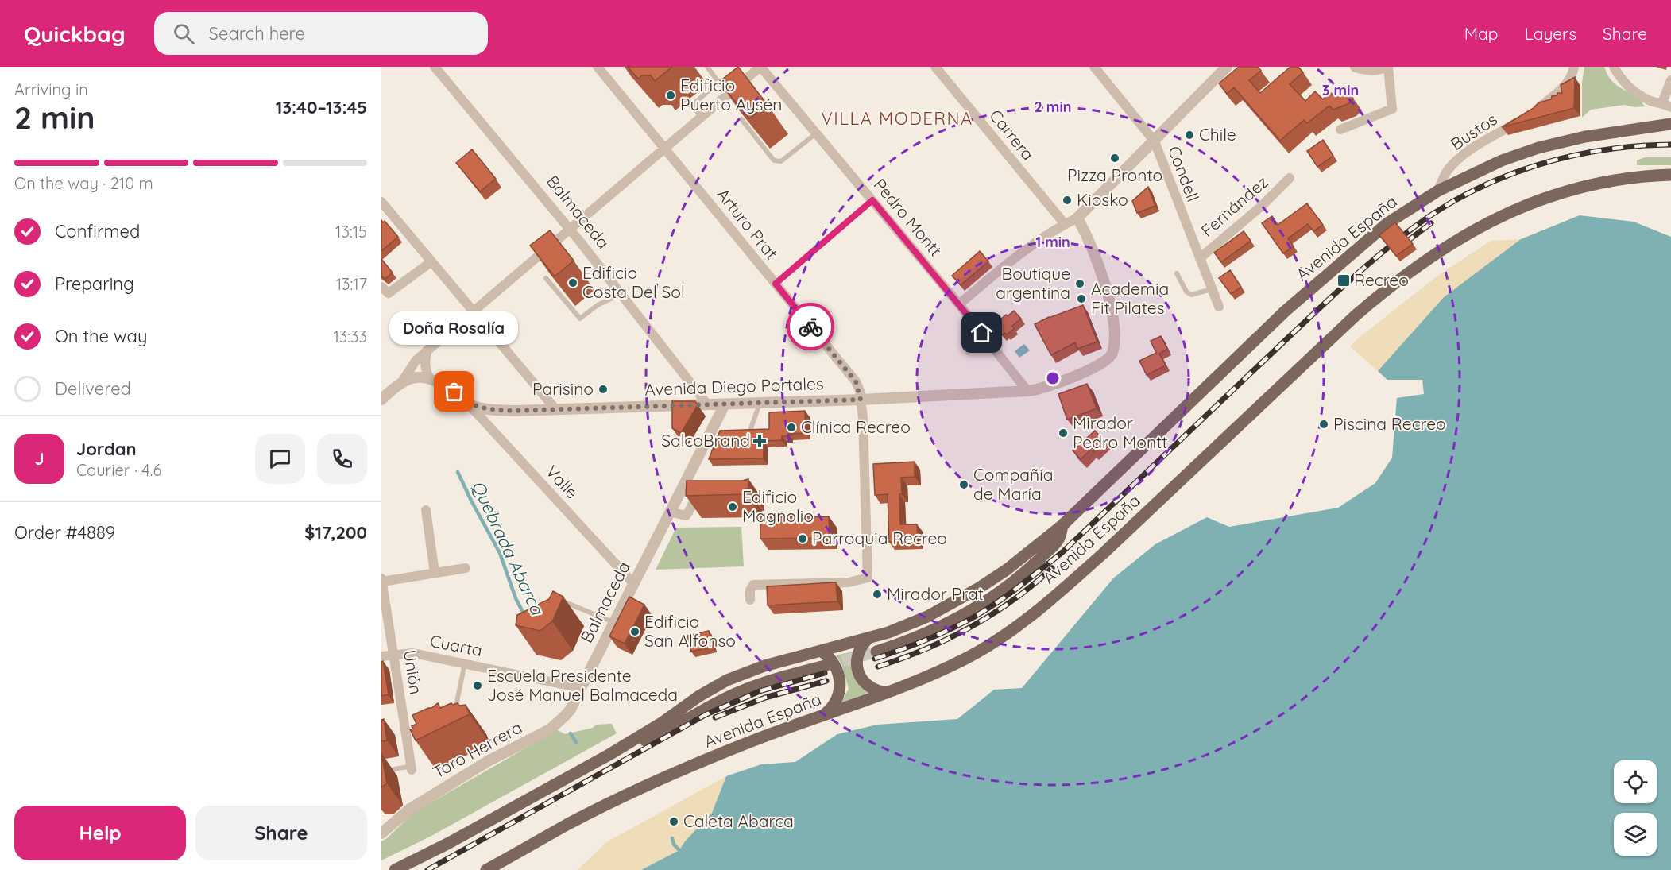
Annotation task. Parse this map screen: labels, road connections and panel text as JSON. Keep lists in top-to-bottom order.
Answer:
{
  "streets": {
    "main road": ["Avenida España"],
    "street": [
      "Bustos",
      "Carrera",
      "Condell",
      "Fernández",
      "Balmaceda",
      "Pedro Montt",
      "Arturo Prat",
      "Avenida Diego Portales",
      "Valle",
      "Cuarta",
      "Unión",
      "Toro Herrera"
    ]
  },
  "crossings": [
    ["Bustos", "Avenida España"],
    ["Condell", "Fernández"],
    ["Balmaceda", "Avenida Diego Portales"],
    ["Balmaceda", "Valle"],
    ["Balmaceda", "Cuarta"],
    ["Balmaceda", "Toro Herrera"],
    ["Pedro Montt", "Avenida Diego Portales"],
    ["Arturo Prat", "Avenida Diego Portales"],
    ["Avenida Diego Portales", "Valle"],
    ["Cuarta", "Unión"],
    ["Cuarta", "Toro Herrera"]
  ],
  "districts": ["VILLA MODERNA"],
  "water": ["Quebrada Abarca"],
  "places": {
    "other": [
      "Edificio Puerto Aysén",
      "Chile",
      "Pizza Pronto",
      "Kiosko",
      "Edificio Costa Del Sol",
      "Boutique argentina",
      "Academia Fit Pilates",
      "Parisino",
      "Doña Rosalía",
      "Piscina Recreo",
      "Clínica Recreo",
      "Mirador Pedro Montt",
      "Compañía de María",
      "Edificio Magnolio",
      "Parroquia Recreo",
      "Mirador Prat",
      "Edificio San Alfonso",
      "Escuela Presidente José Manuel Balmaceda",
      "Caleta Abarca"
    ],
    "transit": ["Recreo"],
    "health": ["SalcoBrand"]
  },
  "page": {
    "header": "Quickbag",
    "search": "Search here",
    "nav": ["Map", "Layers", "Share"],
    "heading": ["2 min", "Arriving in", "13:40–13:45"],
    "panel": [
      "Jordan",
      "Courier · 4.6",
      "Order #4889",
      "$17,200"
    ],
    "bar": "On the way · 210 m",
    "list": [
      ["Confirmed", "13:15"],
      ["Preparing", "13:17"],
      ["On the way", "13:33"],
      "Delivered"
    ],
    "bubble": "Doña Rosalía",
    "round": "J",
    "buttons": ["Help", "Share"]
  },
  "rings": ["3 min", "2 min", "1 min"]
}
